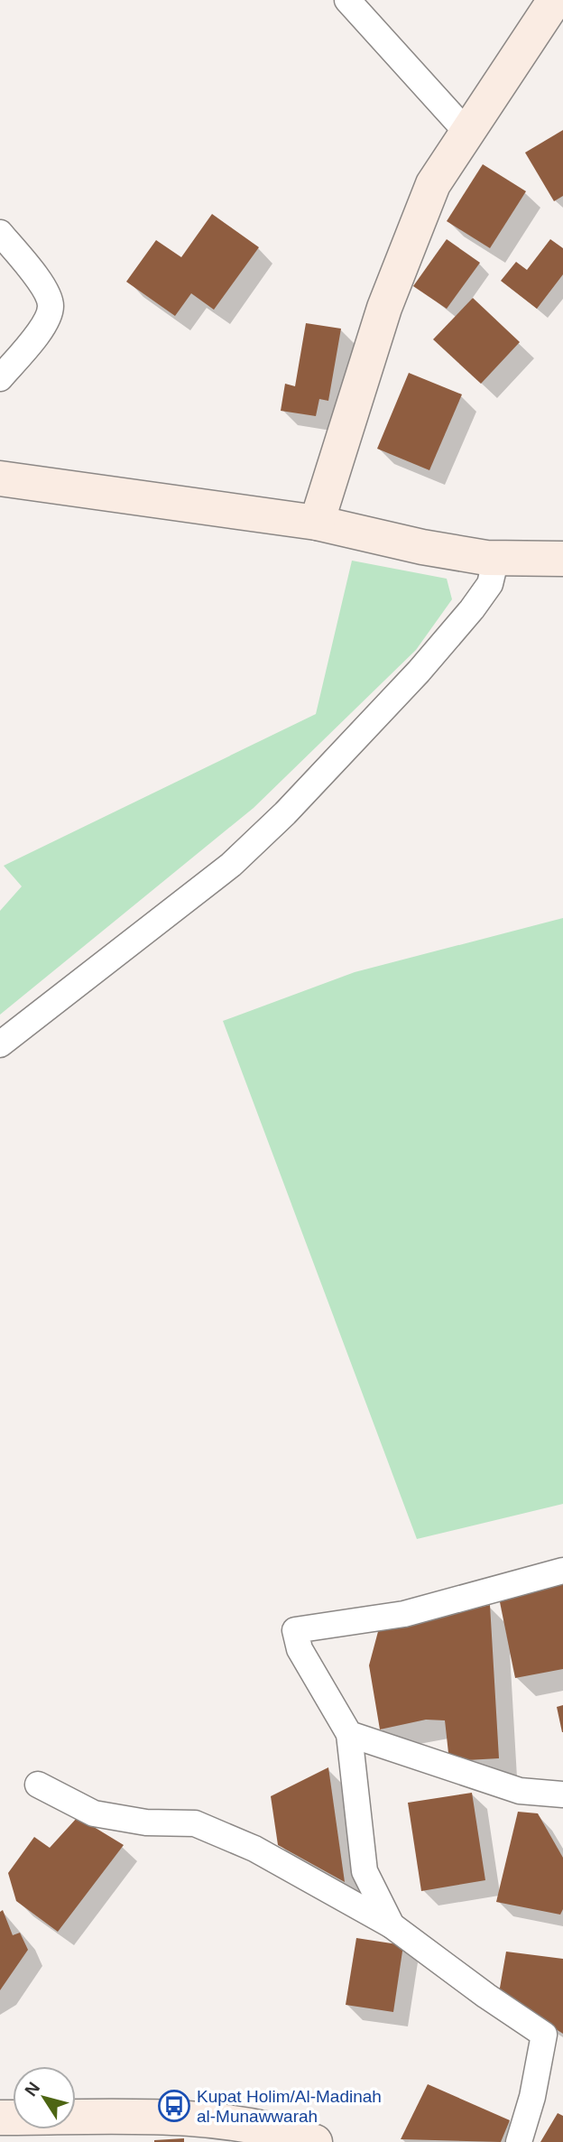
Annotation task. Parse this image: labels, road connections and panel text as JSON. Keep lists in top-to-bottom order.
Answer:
{
  "places": {
    "bus stop": ["Kupat Holim/Al-Madinah al-Munawwarah"]
  },
  "north": "top left"
}
